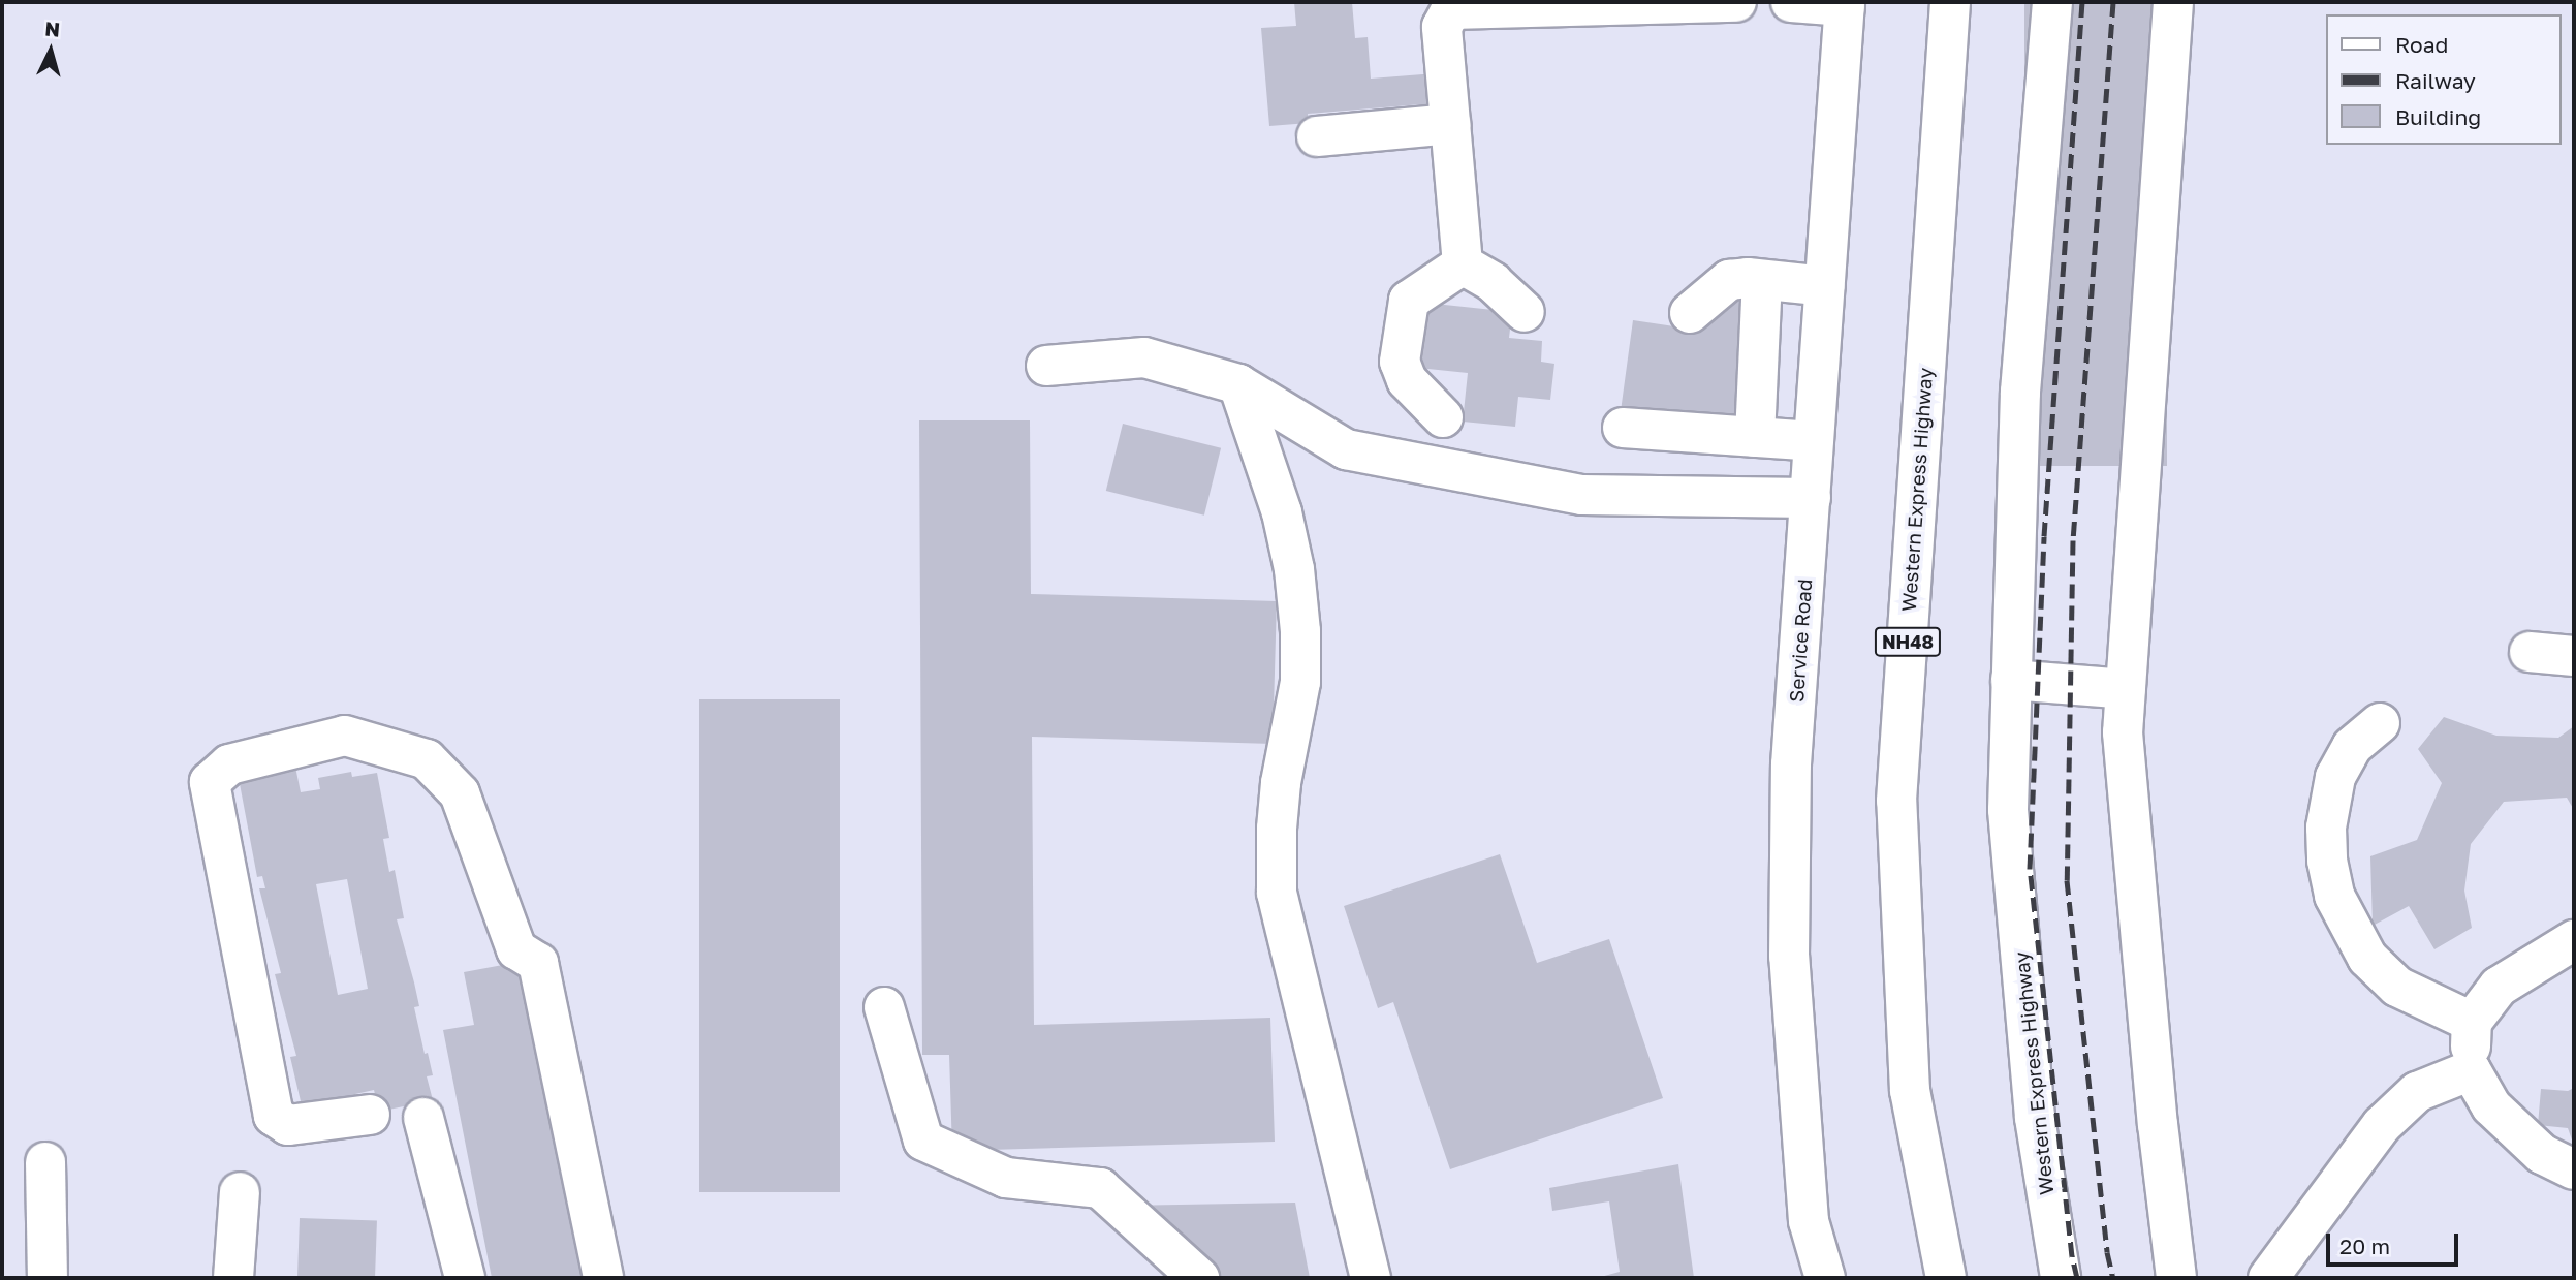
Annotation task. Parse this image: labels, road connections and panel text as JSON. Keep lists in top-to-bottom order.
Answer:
{
  "streets": {
    "main road": ["Western Express Highway", "Service Road", "NH48"]
  },
  "legend": ["Road", "Railway", "Building"],
  "scale_bar": "20 m",
  "north": "top"
}
